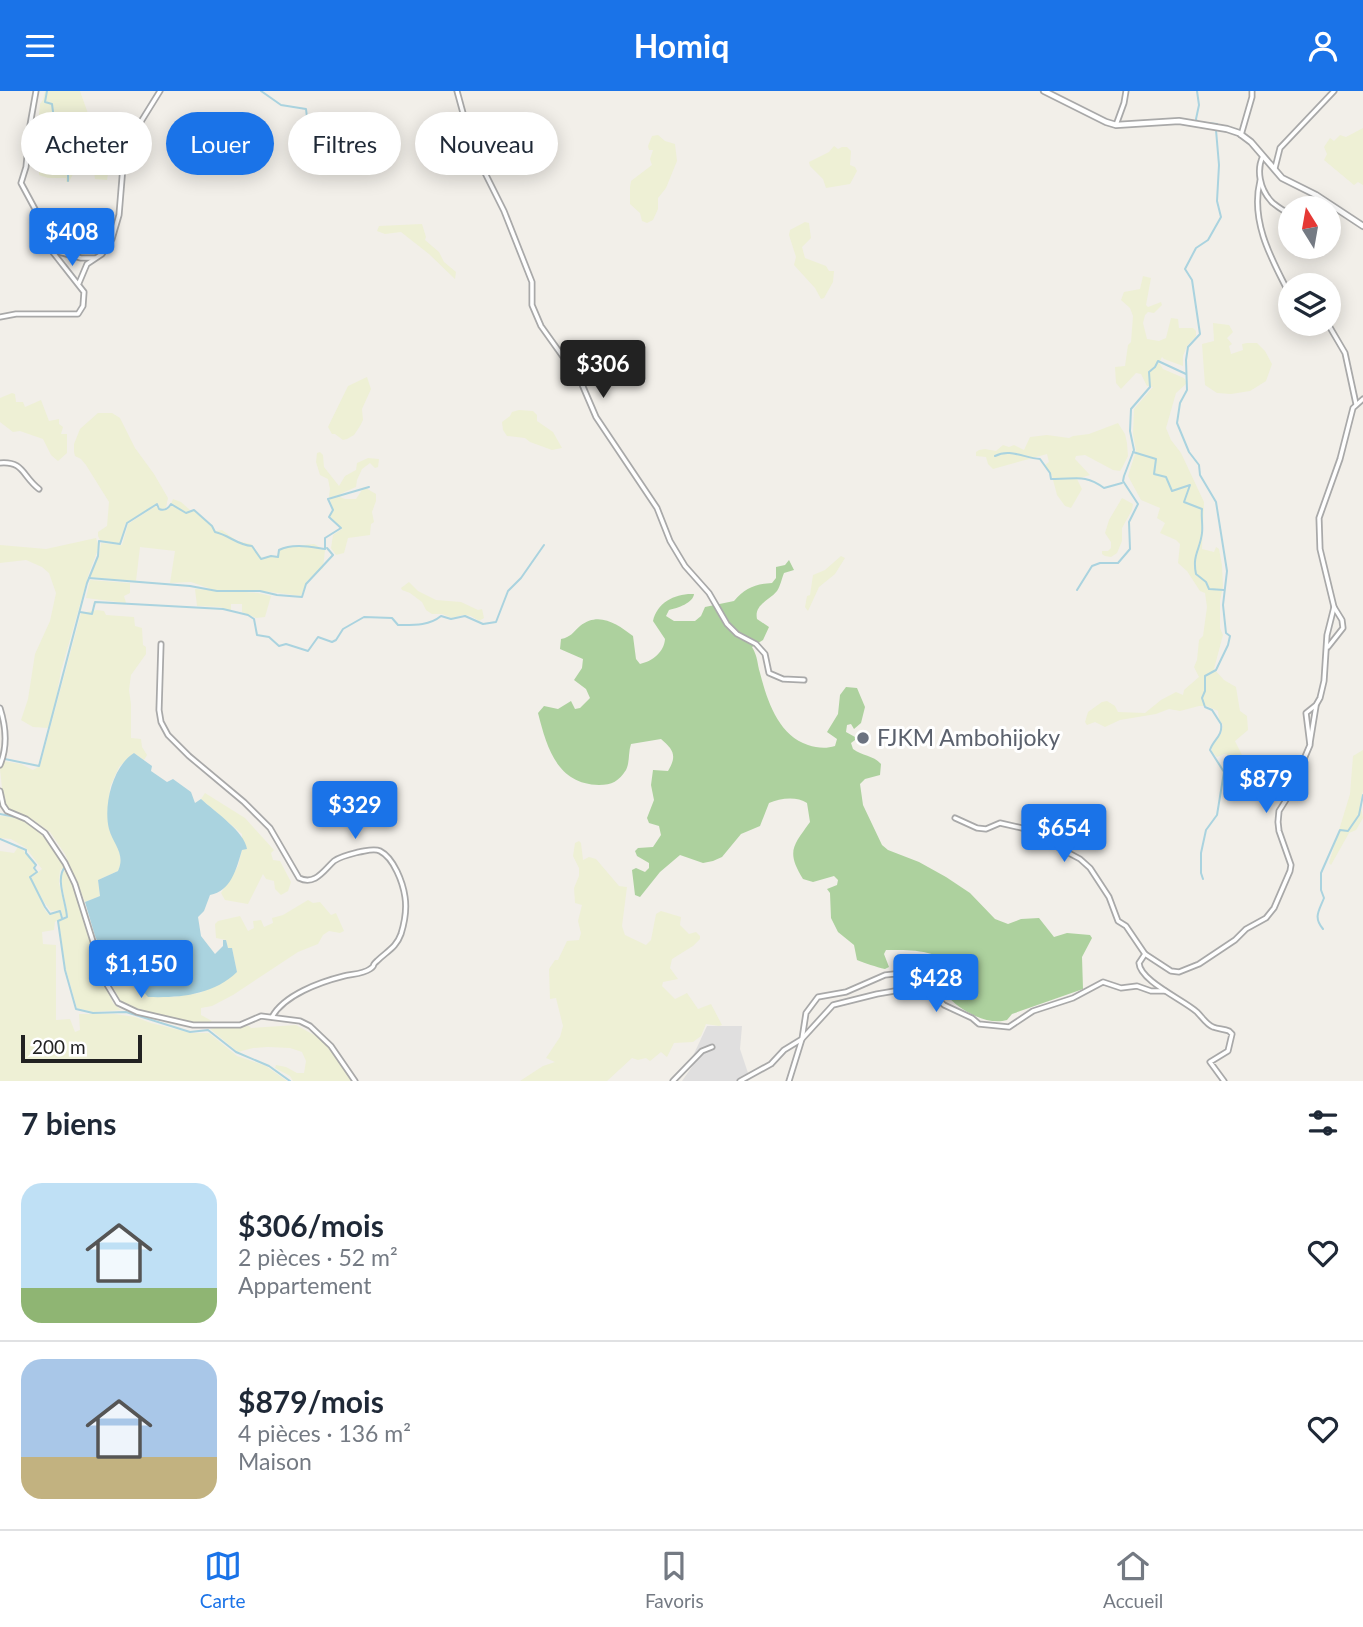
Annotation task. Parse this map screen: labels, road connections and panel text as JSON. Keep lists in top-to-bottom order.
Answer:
{
  "places": ["FJKM Ambohijoky"],
  "scale_bar": "200 m",
  "north": "top",
  "page": {
    "header": "Homiq",
    "chip": [
      "Acheter",
      "Louer",
      "Filtres",
      "Nouveau"
    ],
    "price": [
      "$408",
      "$306",
      "$879",
      "$329",
      "$654",
      "$1,150",
      "$428"
    ],
    "scale": "200 m",
    "heading": "7 biens",
    "list": [
      {
        "name": "$306/mois",
        "note": "2 pièces · 52 m² · Appartement"
      },
      {
        "name": "$879/mois",
        "note": "4 pièces · 136 m² · Maison"
      }
    ],
    "tabs": ["Carte", "Favoris", "Accueil"]
  }
}
